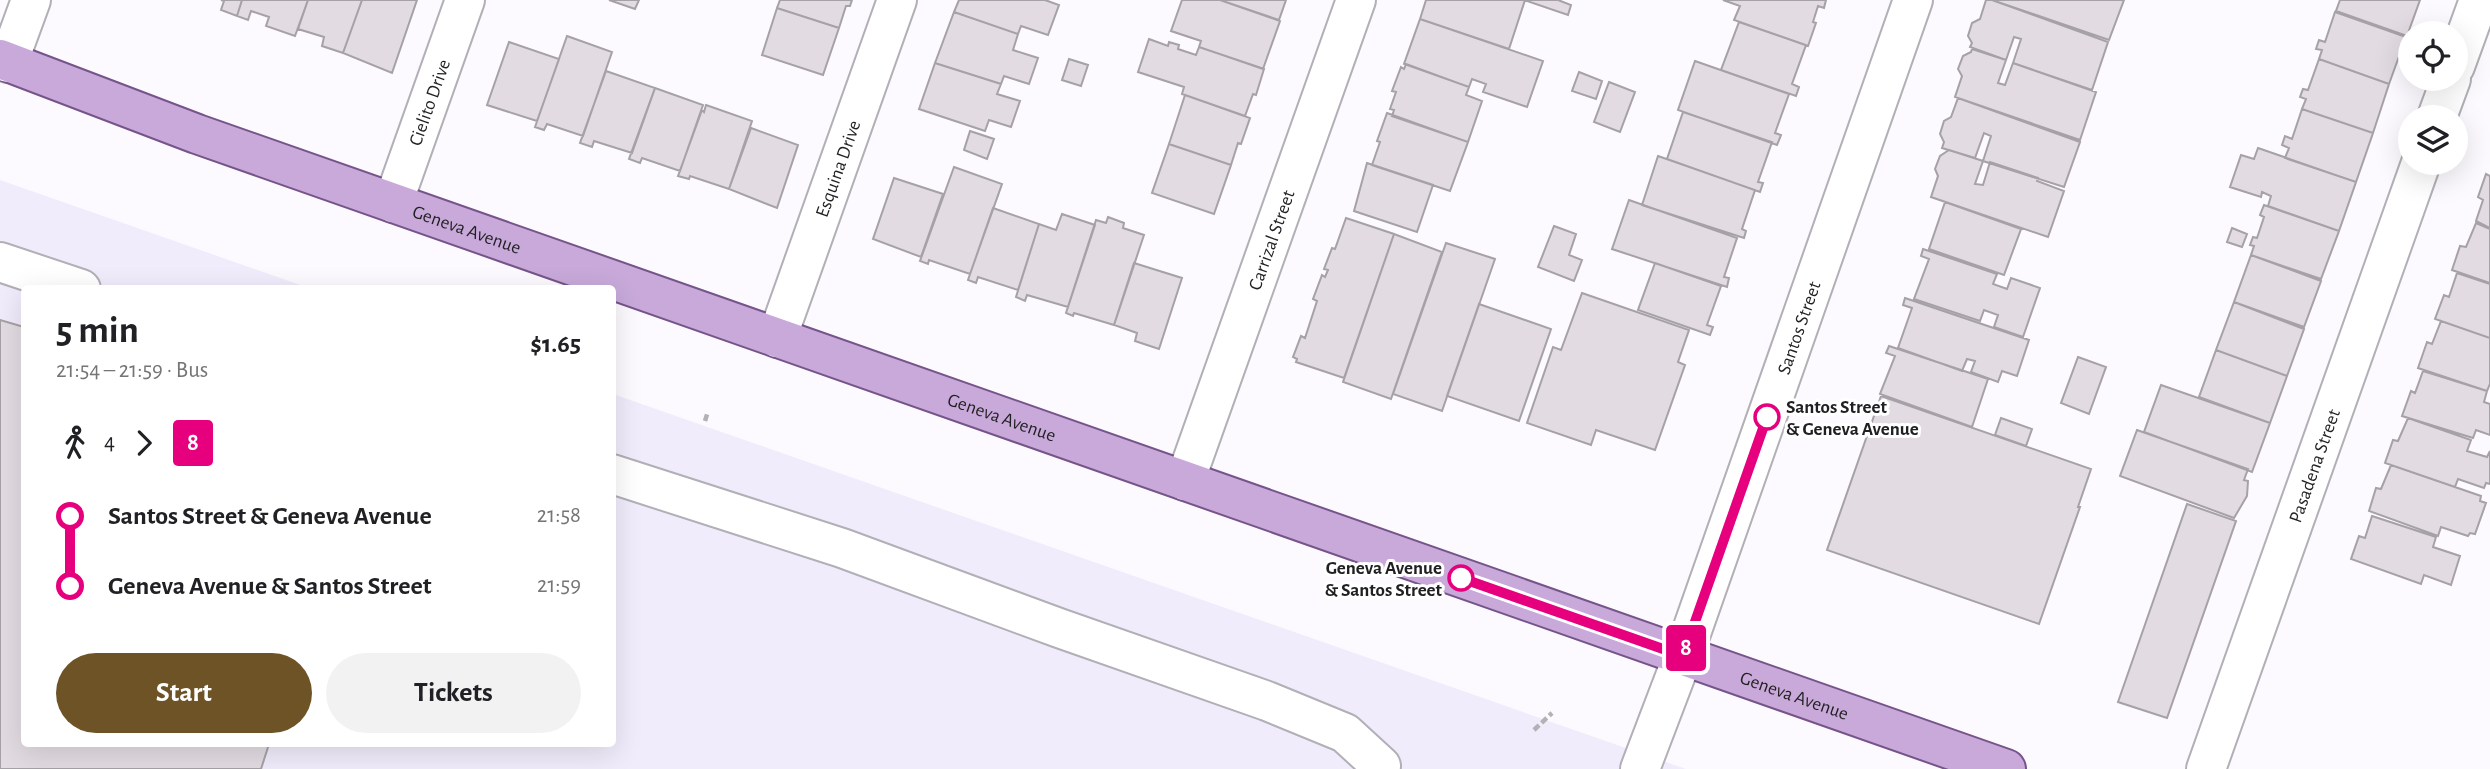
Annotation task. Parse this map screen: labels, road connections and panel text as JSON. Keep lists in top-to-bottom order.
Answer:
{
  "streets": {
    "main road": ["Geneva Avenue"],
    "street": [
      "Cielito Drive",
      "Esquina Drive",
      "Carrizal Street",
      "Santos Street",
      "Pasadena Street"
    ]
  },
  "crossings": [
    ["Cielito Drive", "Geneva Avenue"],
    ["Esquina Drive", "Geneva Avenue"],
    ["Geneva Avenue", "Carrizal Street"],
    ["Geneva Avenue", "Santos Street"]
  ],
  "places": ["Santos Street & Geneva Avenue", "Geneva Avenue & Santos Street"],
  "lines": ["bus line 8"],
  "page": {
    "on_map": "8",
    "heading": ["5 min", "21:54 – 21:59 · Bus", "$1.65"],
    "legs": ["4", "8"],
    "list": [
      {
        "name": "Santos Street & Geneva Avenue",
        "value": "21:58"
      },
      {
        "name": "Geneva Avenue & Santos Street",
        "value": "21:59"
      }
    ],
    "buttons": ["Start", "Tickets"]
  }
}
